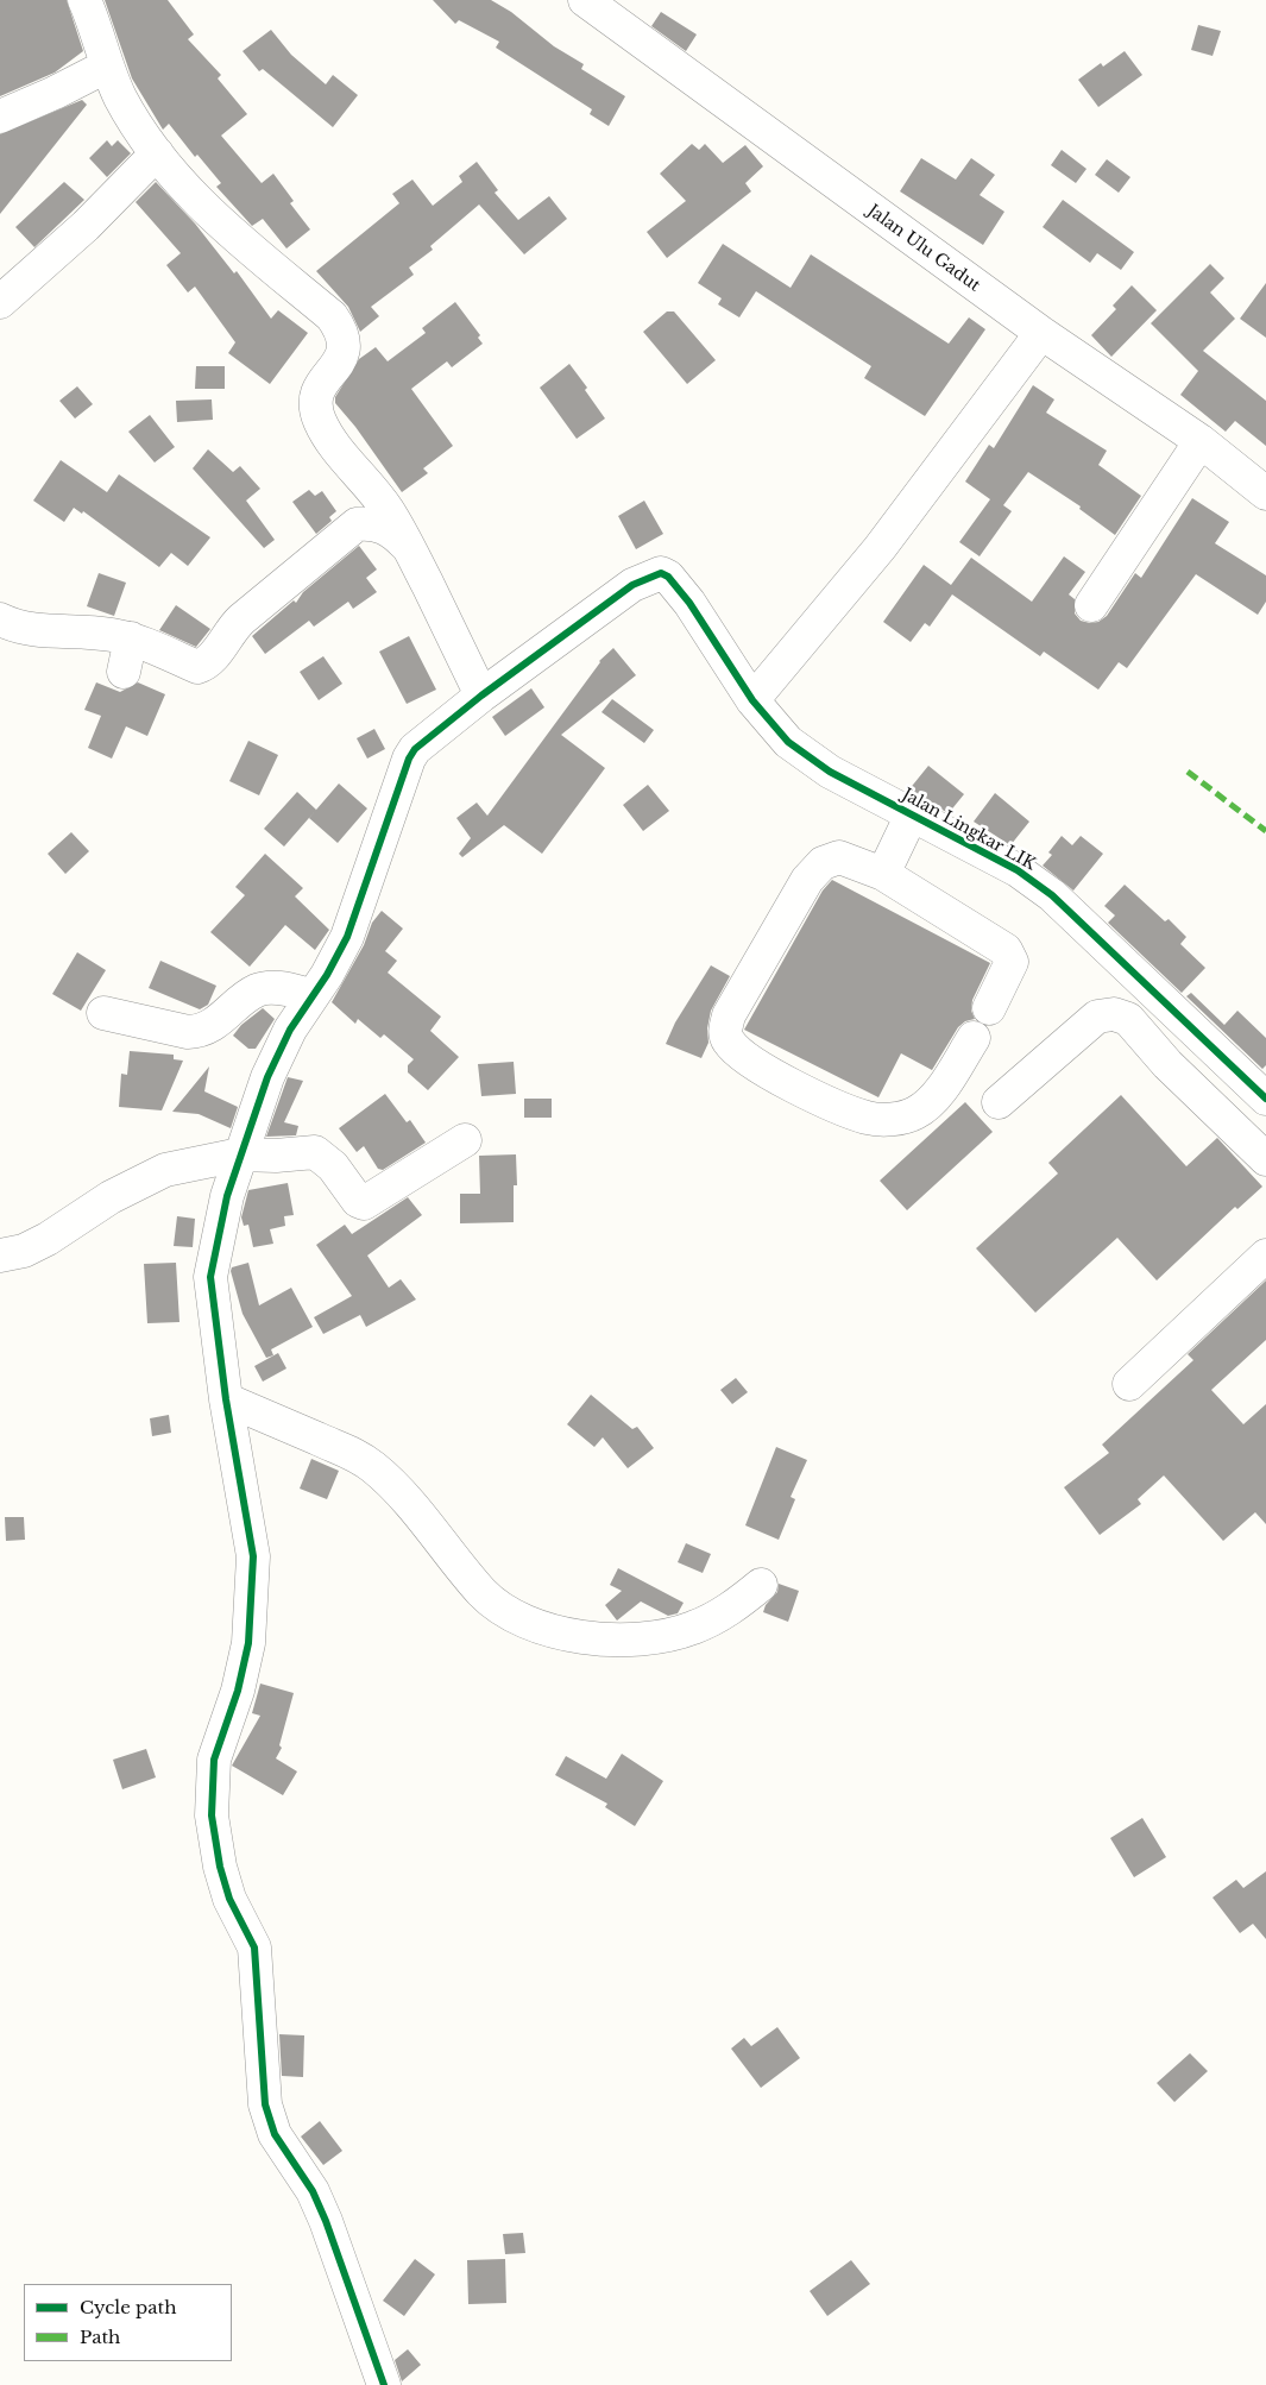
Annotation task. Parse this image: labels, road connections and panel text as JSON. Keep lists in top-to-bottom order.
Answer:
{
  "streets": {
    "street": ["Jalan Ulu Gadut", "Jalan Lingkar LIK"]
  },
  "legend": ["Cycle path", "Path"]
}
